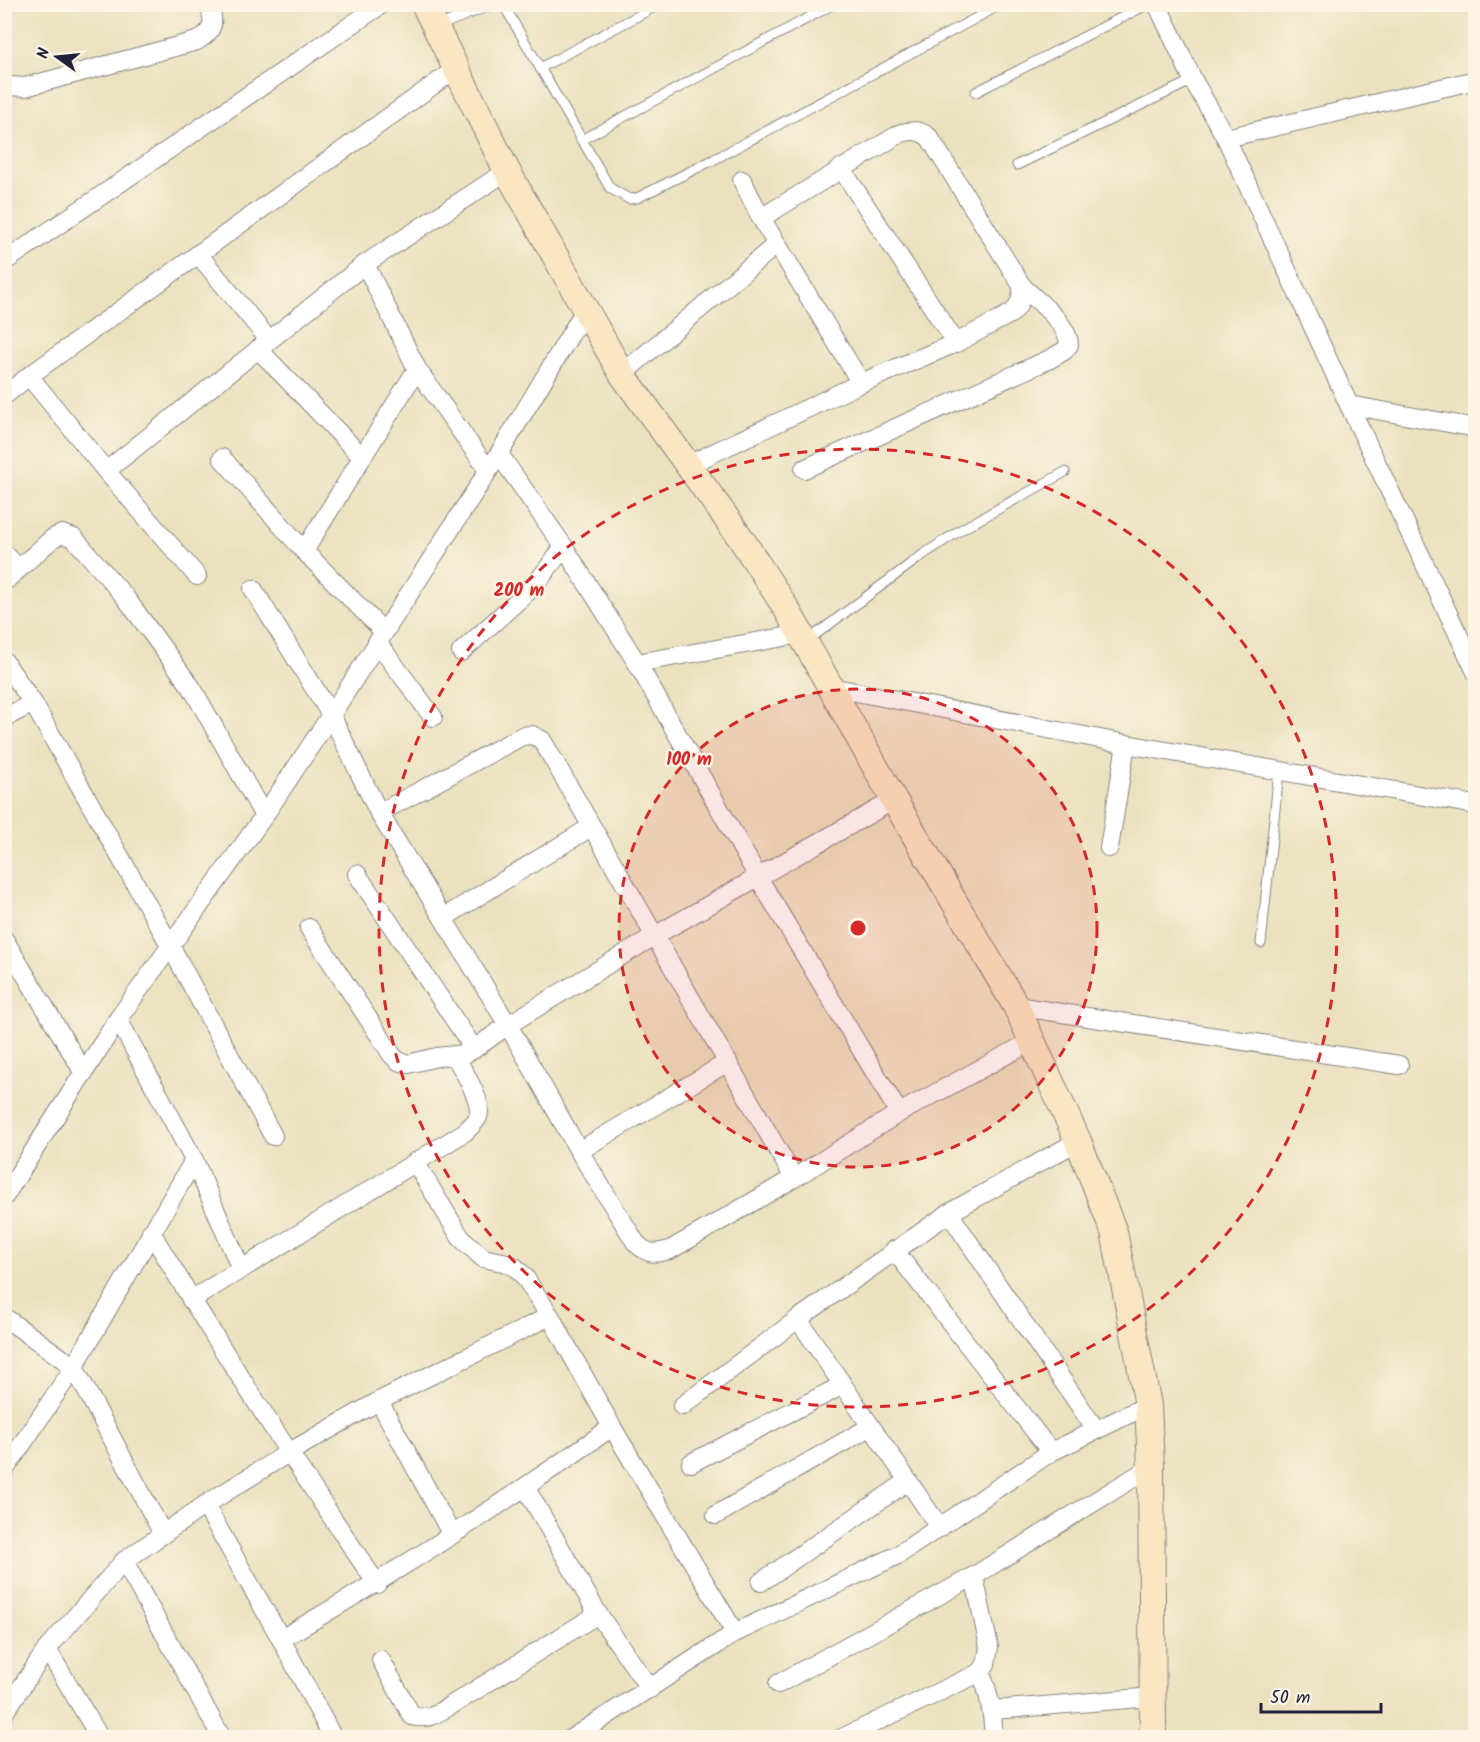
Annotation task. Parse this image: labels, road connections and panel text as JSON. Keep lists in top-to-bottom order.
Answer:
{
  "scale_bar": "50 m",
  "north": "left",
  "rings": ["200 m", "100 m"]
}
